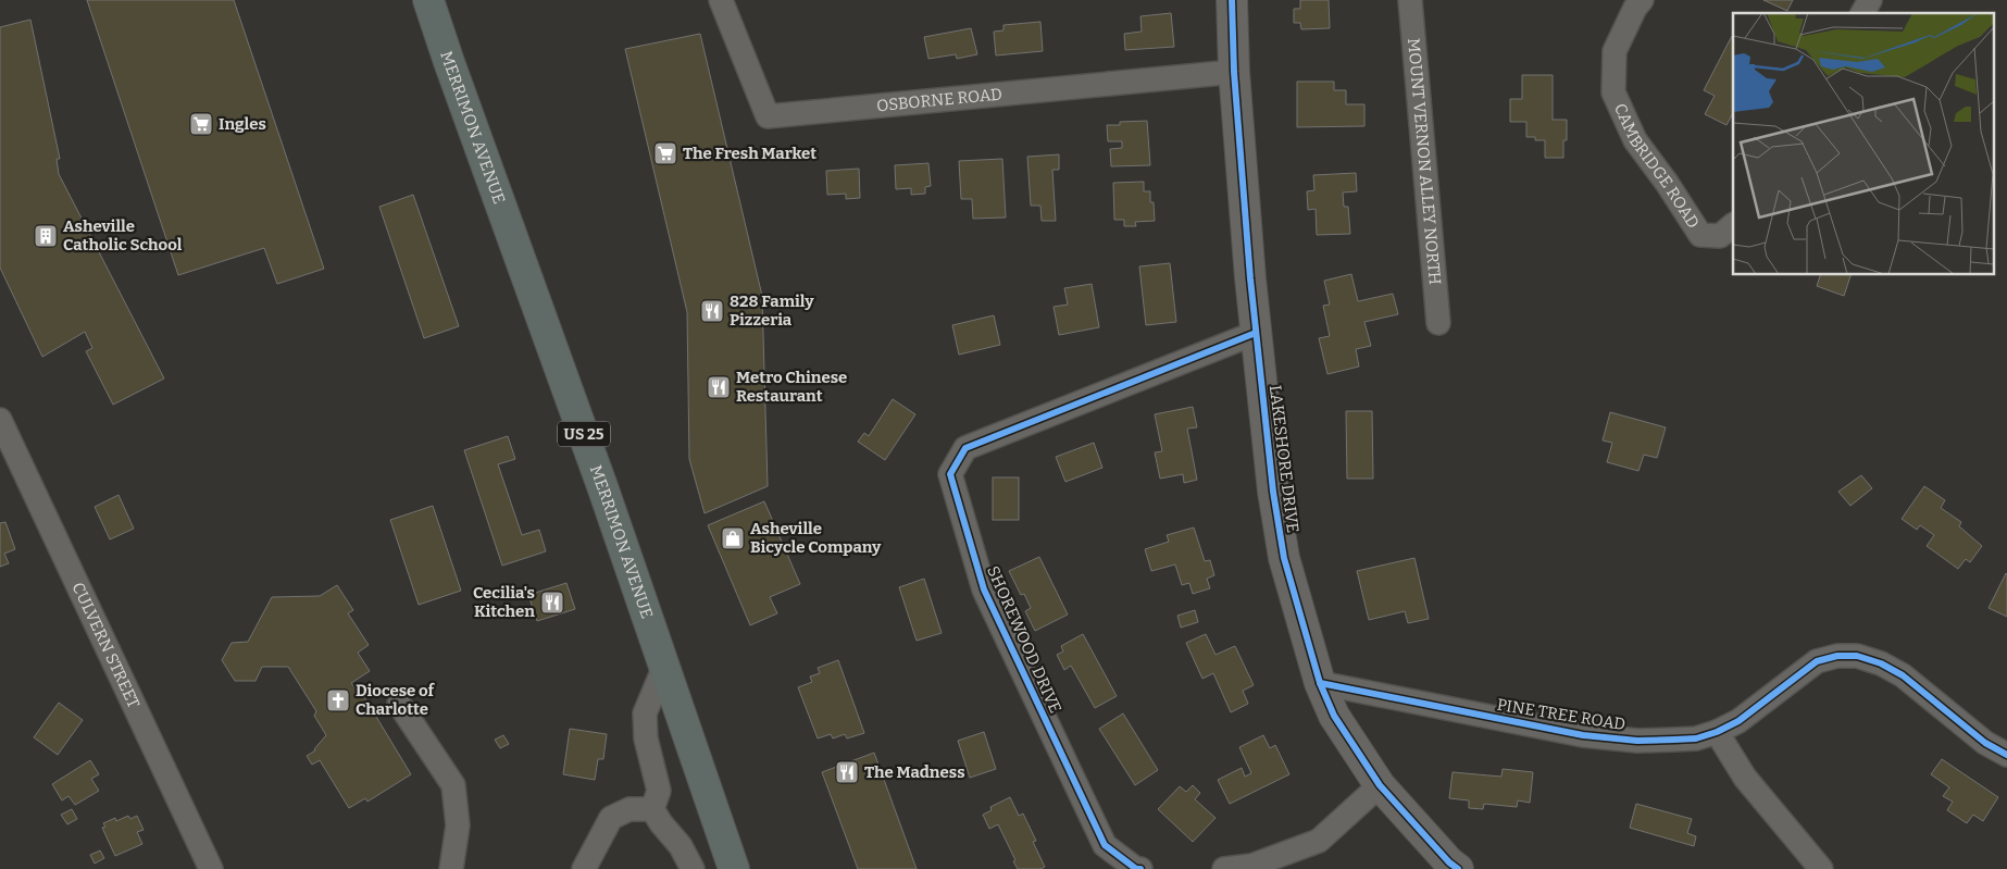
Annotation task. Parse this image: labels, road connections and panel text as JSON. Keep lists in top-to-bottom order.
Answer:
{
  "streets": {
    "main road": ["MERRIMON AVENUE", "US 25"],
    "street": [
      "OSBORNE ROAD",
      "MOUNT VERNON ALLEY NORTH",
      "CAMBRIDGE ROAD",
      "LAKESHORE DRIVE",
      "SHOREWOOD DRIVE",
      "CULVERN STREET",
      "PINE TREE ROAD"
    ]
  },
  "crossings": [
    ["OSBORNE ROAD", "LAKESHORE DRIVE"],
    ["LAKESHORE DRIVE", "SHOREWOOD DRIVE"],
    ["LAKESHORE DRIVE", "PINE TREE ROAD"]
  ],
  "places": {
    "supermarket": ["Ingles", "The Fresh Market"],
    "building": ["Asheville Catholic School"],
    "restaurant": [
      "828 Family Pizzeria",
      "Metro Chinese Restaurant",
      "Cecilia's Kitchen",
      "The Madness"
    ],
    "shop": ["Asheville Bicycle Company"],
    "church": ["Diocese of Charlotte"]
  }
}
